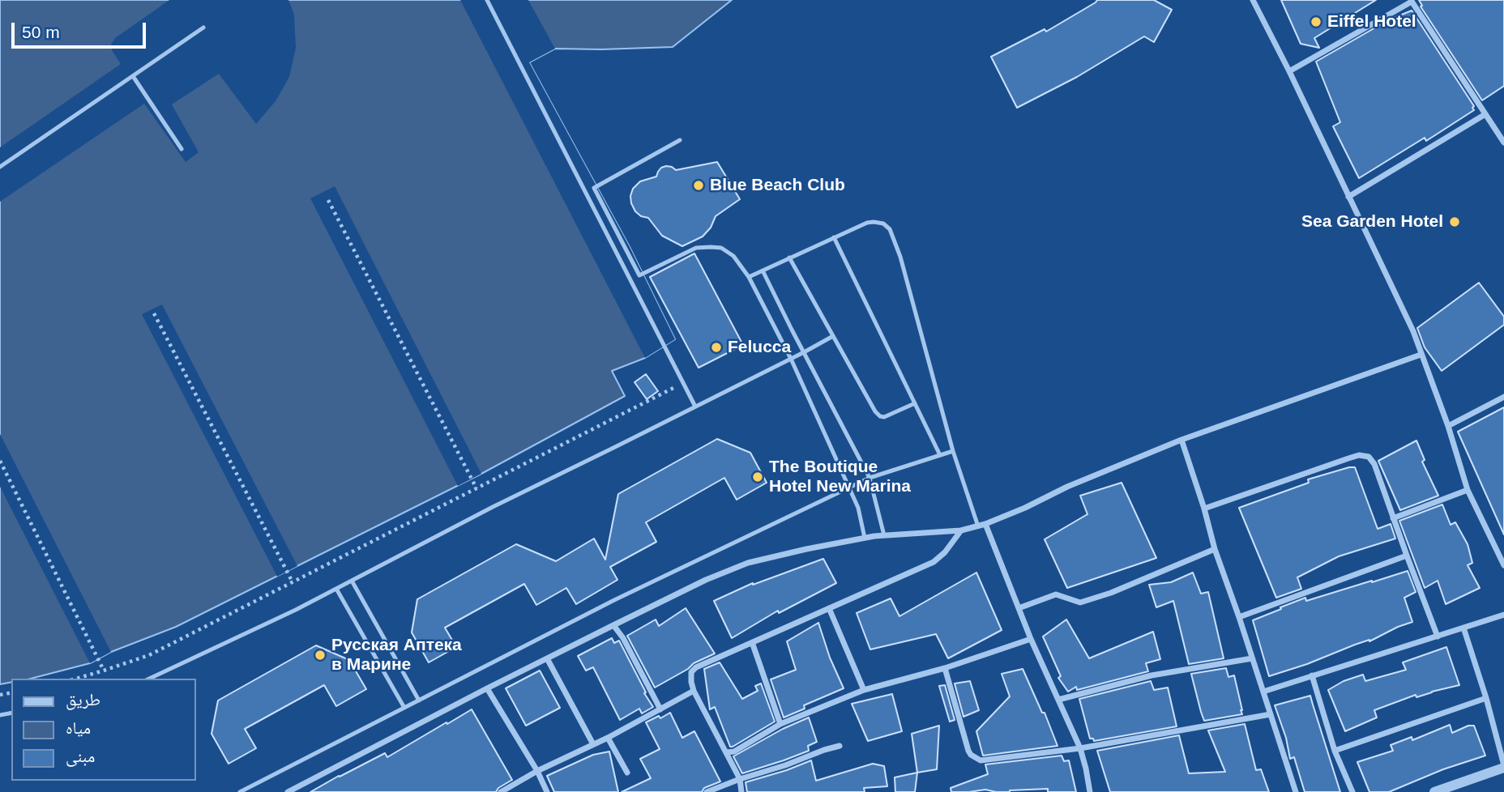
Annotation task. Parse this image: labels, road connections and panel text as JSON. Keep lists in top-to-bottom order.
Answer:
{
  "places": [
    "Eiffel Hotel",
    "Blue Beach Club",
    "Sea Garden Hotel",
    "Felucca",
    "The Boutique Hotel New Marina",
    "Русская Аптека в Марине"
  ],
  "legend": ["طريق", "مياه", "مبنى"],
  "scale_bar": "50 m"
}
